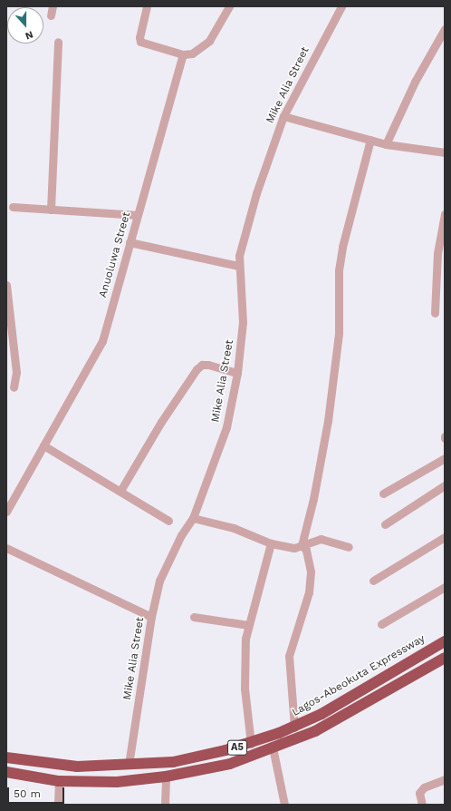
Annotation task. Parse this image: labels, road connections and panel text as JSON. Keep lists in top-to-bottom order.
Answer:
{
  "streets": {
    "highway": ["Lagos-Abeokuta Expressway", "A5"],
    "street": ["Mike Alia Street", "Anuoluwa Street"]
  },
  "crossings": [
    ["Mike Alia Street", "Lagos-Abeokuta Expressway"]
  ],
  "scale_bar": "50 m",
  "north": "bottom"
}
